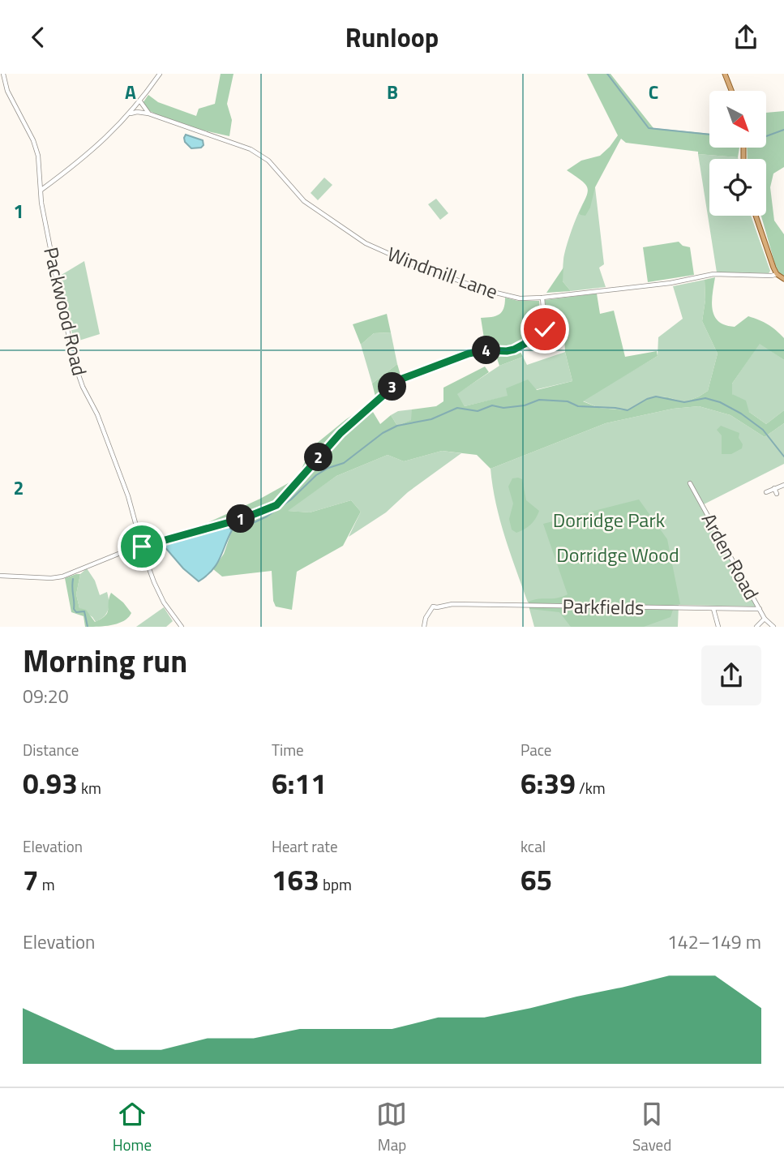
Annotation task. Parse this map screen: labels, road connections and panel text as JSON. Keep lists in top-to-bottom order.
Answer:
{
  "streets": {
    "street": [
      "Windmill Lane",
      "Packwood Road",
      "Arden Road",
      "Parkfields"
    ]
  },
  "crossings": [
    ["Arden Road", "Parkfields"]
  ],
  "parks": ["Dorridge Park", "Dorridge Wood"],
  "north": "bottom right",
  "page": {
    "header": "Runloop",
    "pins": [
      "4",
      "3",
      "2",
      "1"
    ],
    "heading": ["Morning run", "09:20"],
    "stats": [
      ["Distance", "0.93 km"],
      ["Time", "6:11"],
      ["Pace", "6:39 /km"],
      ["Elevation", "7 m"],
      ["Heart rate", "163 bpm"],
      ["kcal", "65"]
    ],
    "chart": ["Elevation", "142–149 m"],
    "tabs": ["Home", "Map", "Saved"]
  },
  "grid": {
    "columns": ["A", "B", "C"],
    "rows": ["1", "2"]
  }
}
